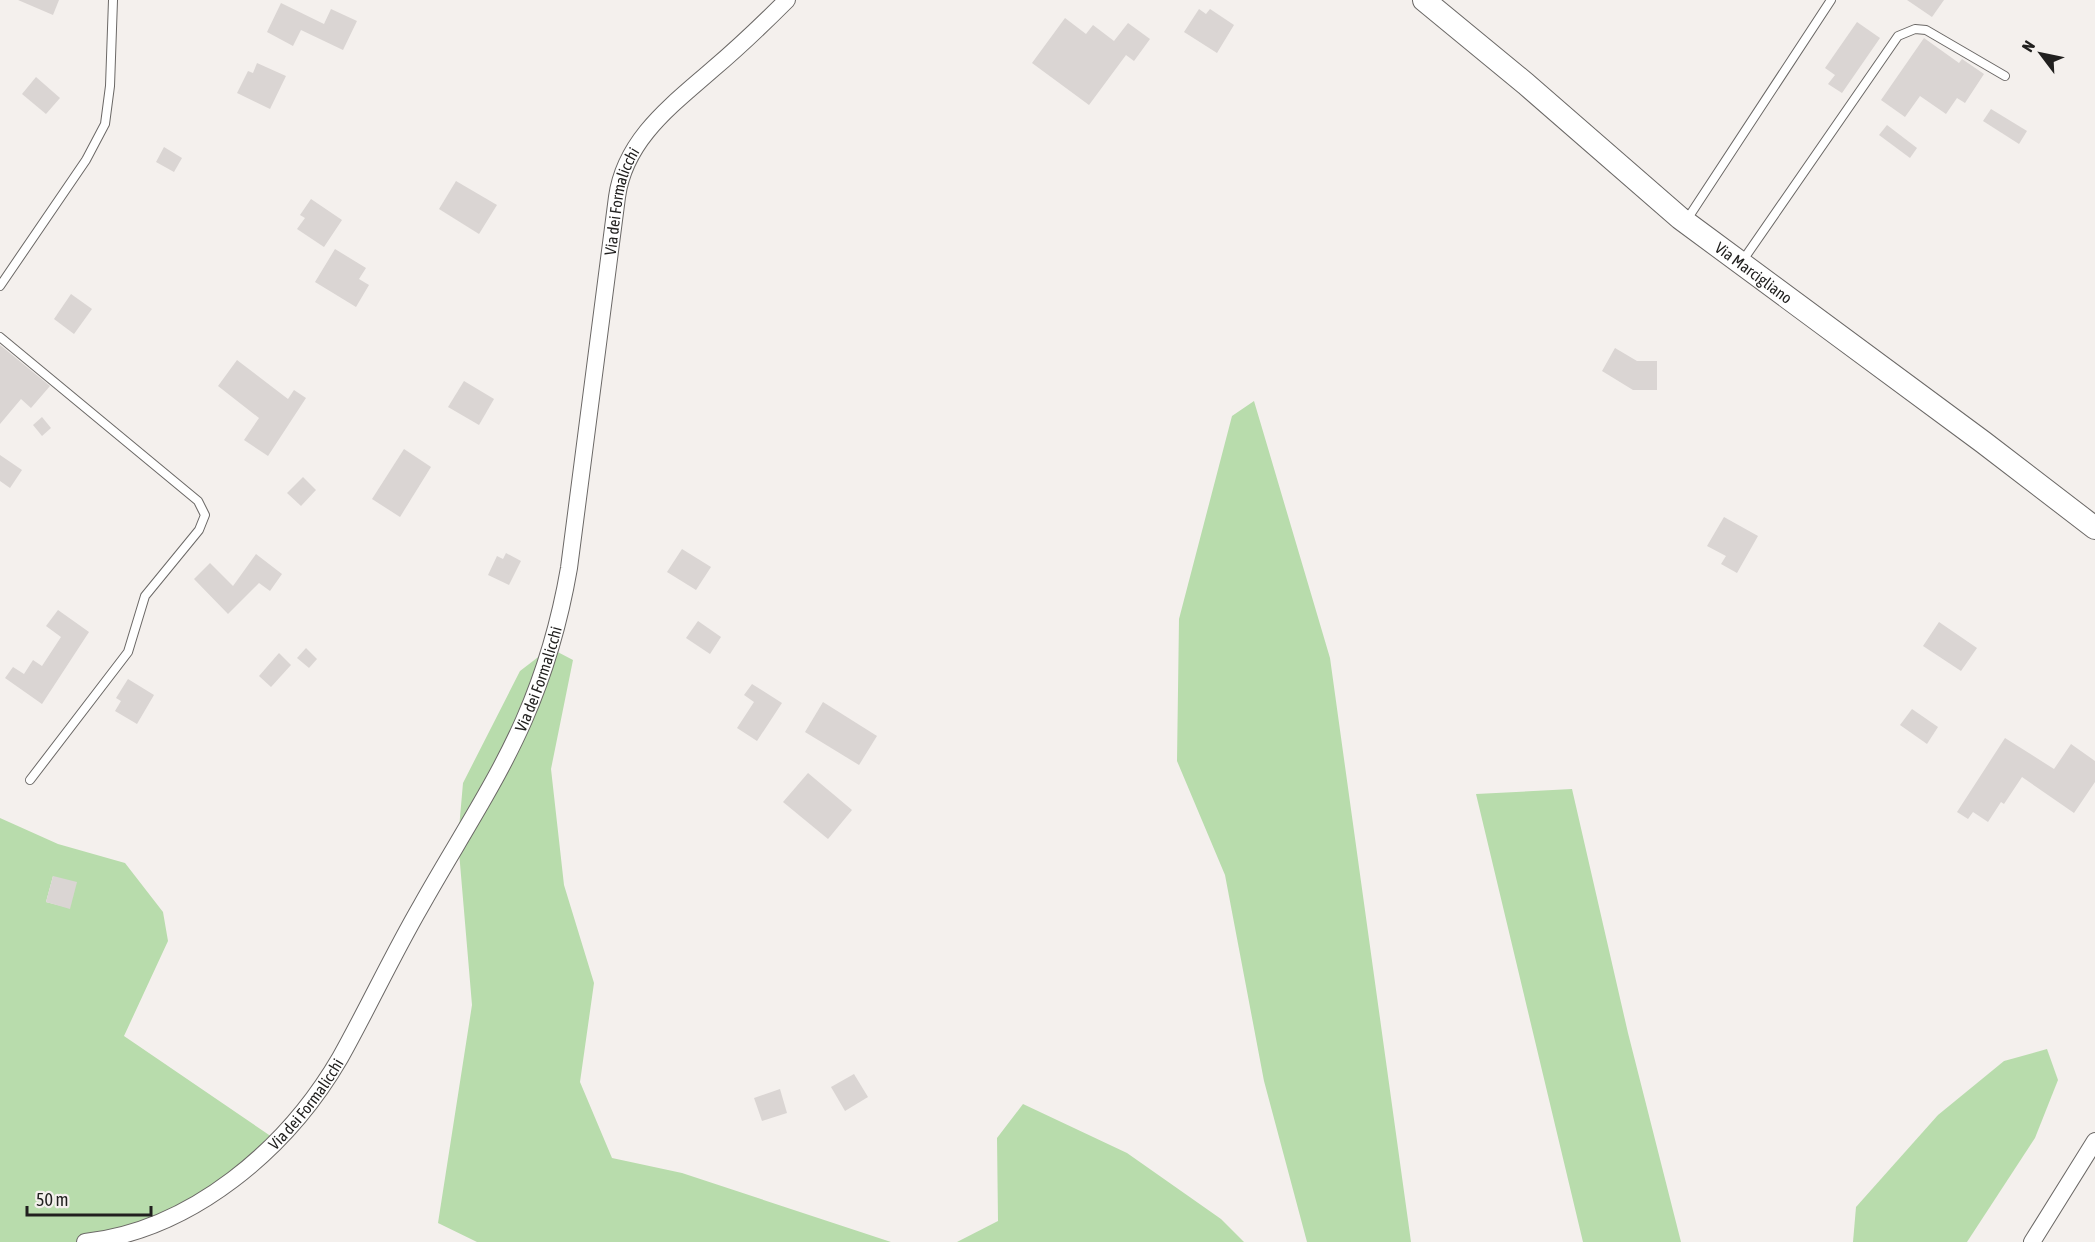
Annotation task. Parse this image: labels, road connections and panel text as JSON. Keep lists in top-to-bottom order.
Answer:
{
  "streets": {
    "street": ["Via dei Formalicchi", "Via Marcigliano"]
  },
  "scale_bar": "50 m",
  "north": "top left"
}
